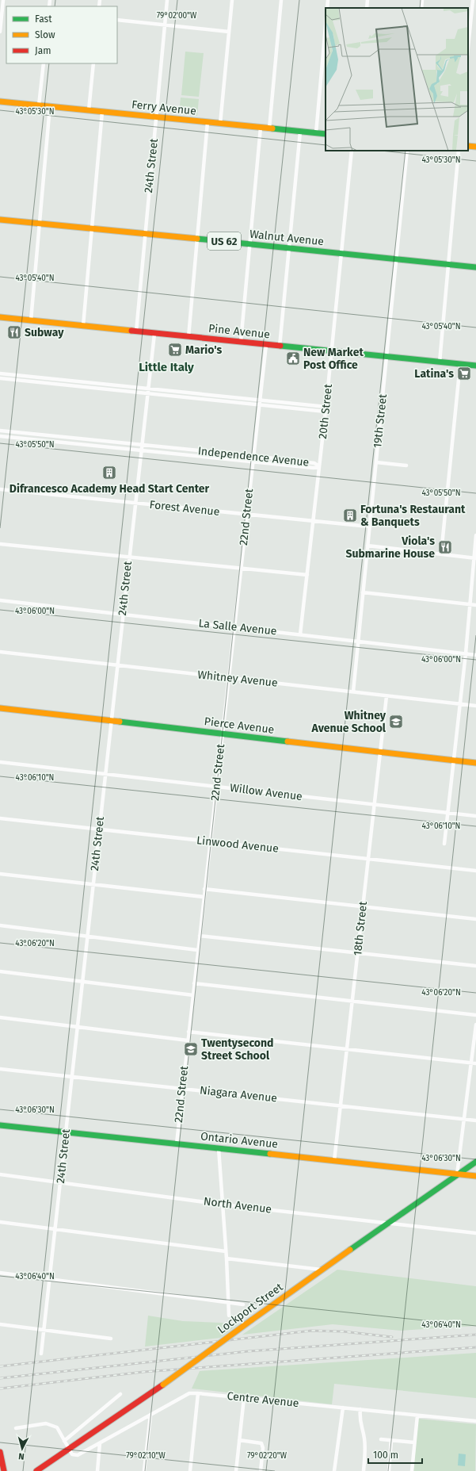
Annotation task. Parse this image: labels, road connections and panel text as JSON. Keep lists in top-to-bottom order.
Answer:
{
  "streets": {
    "main road": [
      "Ferry Avenue",
      "Walnut Avenue",
      "US 62",
      "Pine Avenue",
      "Pierce Avenue",
      "Ontario Avenue",
      "Lockport Street"
    ],
    "street": [
      "24th Street",
      "20th Street",
      "19th Street",
      "Independence Avenue",
      "Forest Avenue",
      "22nd Street",
      "La Salle Avenue",
      "Whitney Avenue",
      "Willow Avenue",
      "Linwood Avenue",
      "18th Street",
      "Niagara Avenue",
      "North Avenue",
      "Centre Avenue"
    ]
  },
  "crossings": [
    ["Ferry Avenue", "24th Street"],
    ["24th Street", "Walnut Avenue"],
    ["24th Street", "Pine Avenue"],
    ["24th Street", "Independence Avenue"],
    ["24th Street", "Forest Avenue"],
    ["24th Street", "La Salle Avenue"],
    ["24th Street", "Whitney Avenue"],
    ["24th Street", "Pierce Avenue"],
    ["24th Street", "Willow Avenue"],
    ["24th Street", "Linwood Avenue"],
    ["24th Street", "Niagara Avenue"],
    ["24th Street", "Ontario Avenue"],
    ["24th Street", "North Avenue"],
    ["Walnut Avenue", "20th Street"],
    ["Walnut Avenue", "19th Street"],
    ["Pine Avenue", "20th Street"],
    ["Pine Avenue", "19th Street"],
    ["Pine Avenue", "22nd Street"],
    ["20th Street", "Independence Avenue"],
    ["20th Street", "Forest Avenue"],
    ["20th Street", "La Salle Avenue"],
    ["19th Street", "Forest Avenue"],
    ["19th Street", "La Salle Avenue"],
    ["19th Street", "Whitney Avenue"],
    ["Independence Avenue", "22nd Street"],
    ["Forest Avenue", "22nd Street"],
    ["22nd Street", "La Salle Avenue"],
    ["22nd Street", "Whitney Avenue"],
    ["22nd Street", "Pierce Avenue"],
    ["22nd Street", "Willow Avenue"],
    ["22nd Street", "Linwood Avenue"],
    ["22nd Street", "Niagara Avenue"],
    ["22nd Street", "Ontario Avenue"],
    ["Whitney Avenue", "18th Street"],
    ["Pierce Avenue", "18th Street"],
    ["Willow Avenue", "18th Street"],
    ["Linwood Avenue", "18th Street"],
    ["18th Street", "Niagara Avenue"],
    ["18th Street", "Ontario Avenue"],
    ["Ontario Avenue", "Lockport Street"],
    ["North Avenue", "Lockport Street"],
    ["Lockport Street", "Centre Avenue"]
  ],
  "districts": ["Little Italy"],
  "places": {
    "restaurant": ["Subway", "Viola's Submarine House"],
    "supermarket": ["Mario's", "Latina's"],
    "public building": ["New Market Post Office"],
    "building": ["Difrancesco Academy Head Start Center", "Fortuna's Restaurant & Banquets"],
    "school or university": ["Whitney Avenue School", "Twentysecond Street School"]
  },
  "legend": ["Fast", "Slow", "Jam"],
  "scale_bar": "100 m",
  "north": "bottom",
  "coordinates": [
    "79°02'00\"W",
    "43°05'30\"N",
    "43°05'40\"N",
    "43°05'50\"N",
    "43°06'00\"N",
    "43°06'10\"N",
    "43°06'20\"N",
    "43°06'30\"N",
    "43°06'40\"N",
    "79°02'10\"W",
    "79°02'20\"W"
  ]
}
